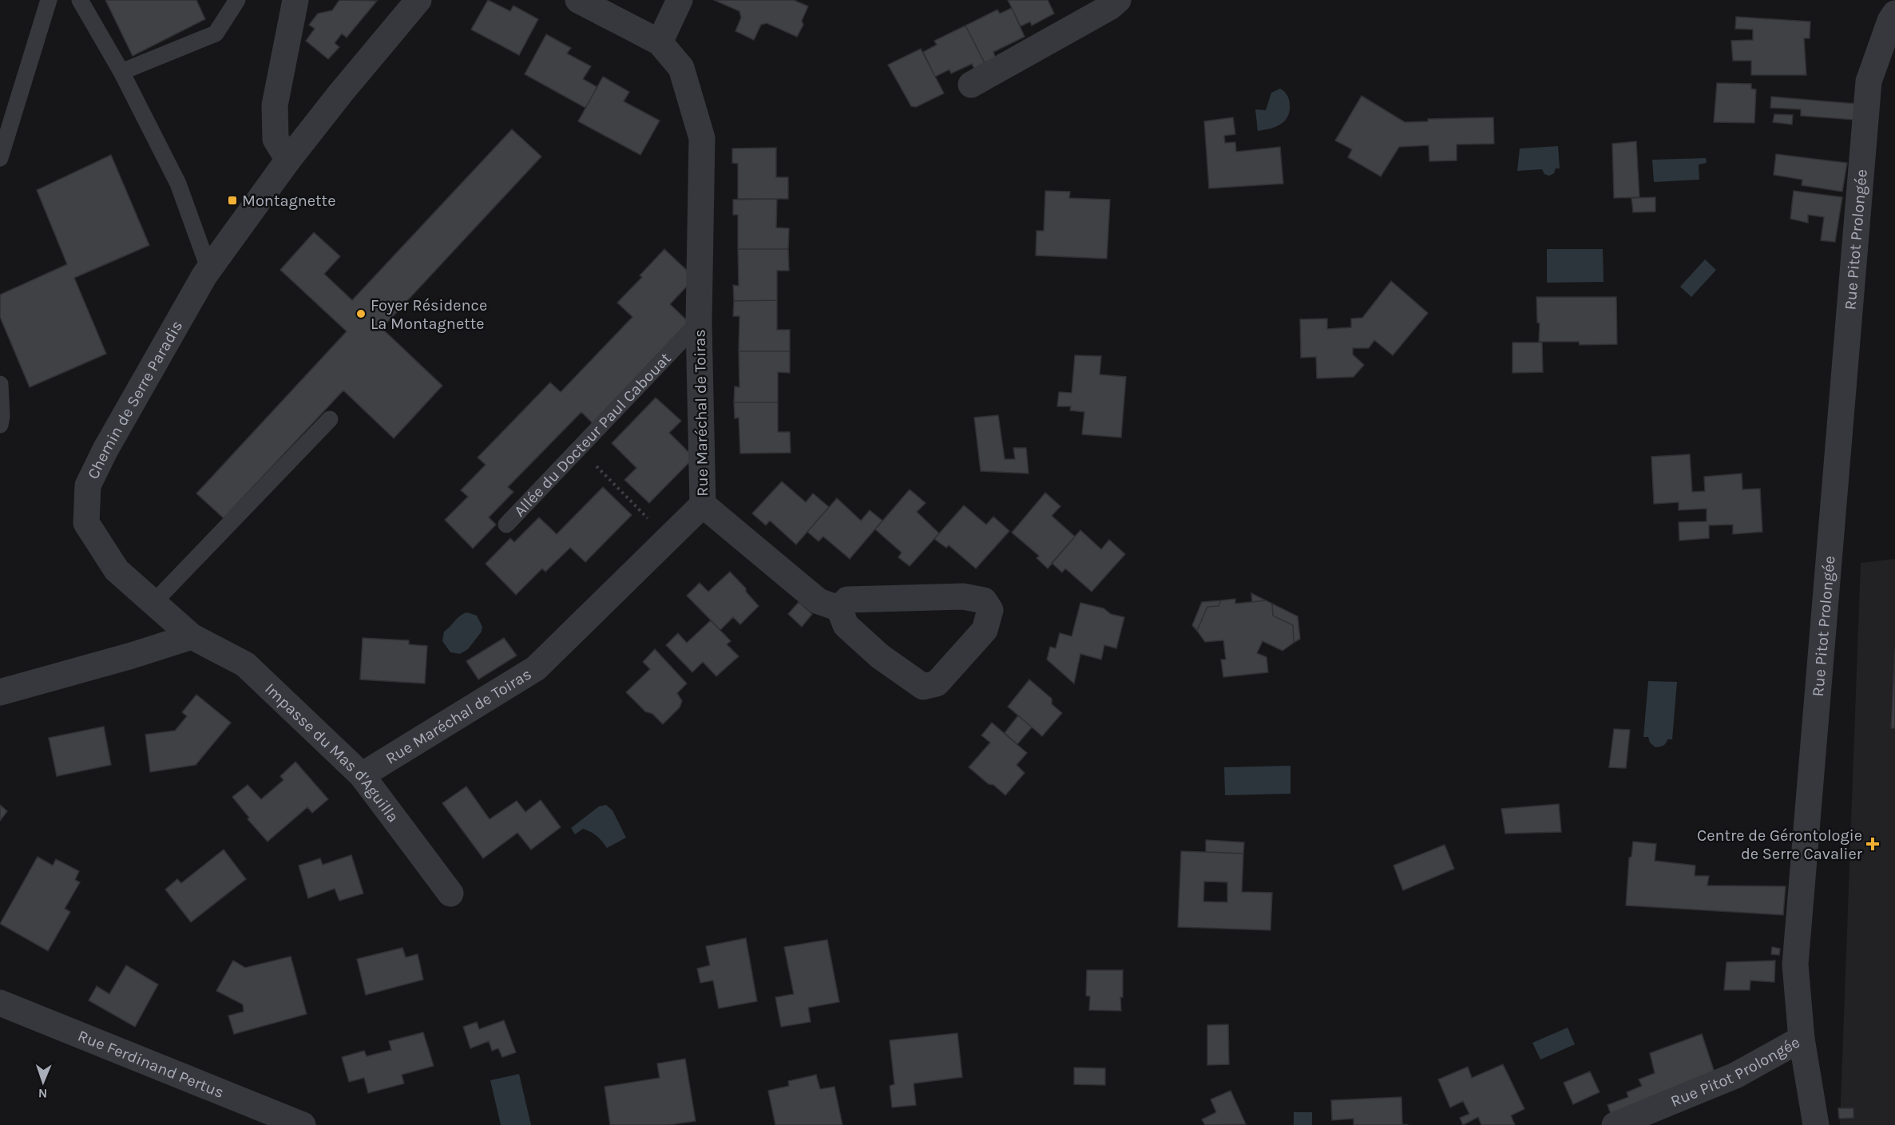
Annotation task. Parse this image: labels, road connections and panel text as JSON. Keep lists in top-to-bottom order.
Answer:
{
  "streets": {
    "street": [
      "Rue Pitot Prolongée",
      "Chemin de Serre Paradis",
      "Rue Maréchal de Toiras",
      "Impasse du Mas d'Aguilla",
      "Rue Ferdinand Pertus"
    ],
    "lane": ["Allée du Docteur Paul Cabouat"]
  },
  "crossings": [
    ["Chemin de Serre Paradis", "Impasse du Mas d'Aguilla"],
    ["Rue Maréchal de Toiras", "Allée du Docteur Paul Cabouat"],
    ["Rue Maréchal de Toiras", "Impasse du Mas d'Aguilla"]
  ],
  "places": {
    "transit": ["Montagnette"],
    "other": ["Foyer Résidence La Montagnette"],
    "health": ["Centre de Gérontologie de Serre Cavalier"]
  },
  "north": "bottom"
}
